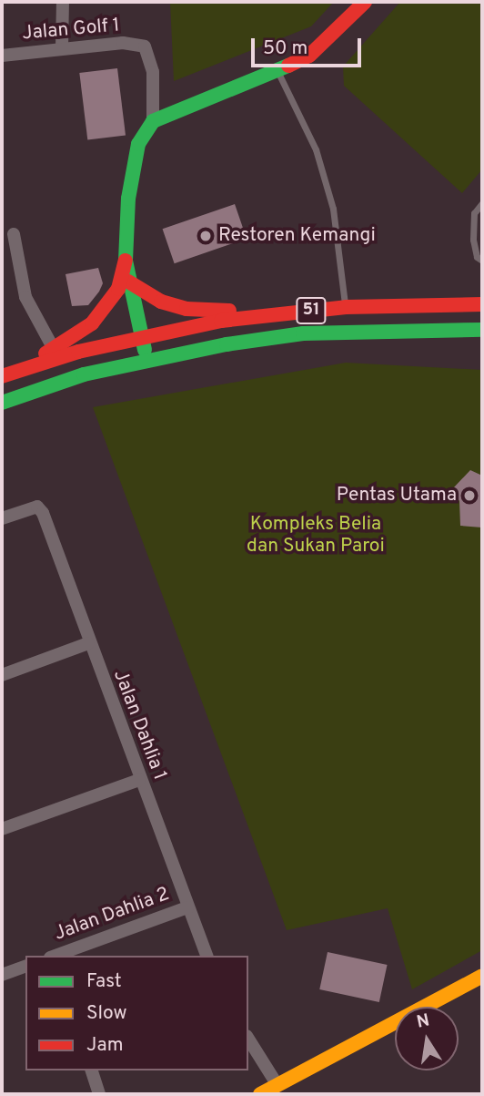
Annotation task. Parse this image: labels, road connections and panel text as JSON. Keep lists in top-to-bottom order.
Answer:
{
  "streets": {
    "main road": ["51"],
    "street": ["Jalan Golf 1", "Jalan Dahlia 1", "Jalan Dahlia 2"]
  },
  "crossings": [
    ["Jalan Dahlia 1", "Jalan Dahlia 2"]
  ],
  "parks": ["Kompleks Belia dan Sukan Paroi"],
  "places": ["Restoren Kemangi", "Pentas Utama"],
  "legend": ["Fast", "Slow", "Jam"],
  "scale_bar": "50 m",
  "north": "top"
}
